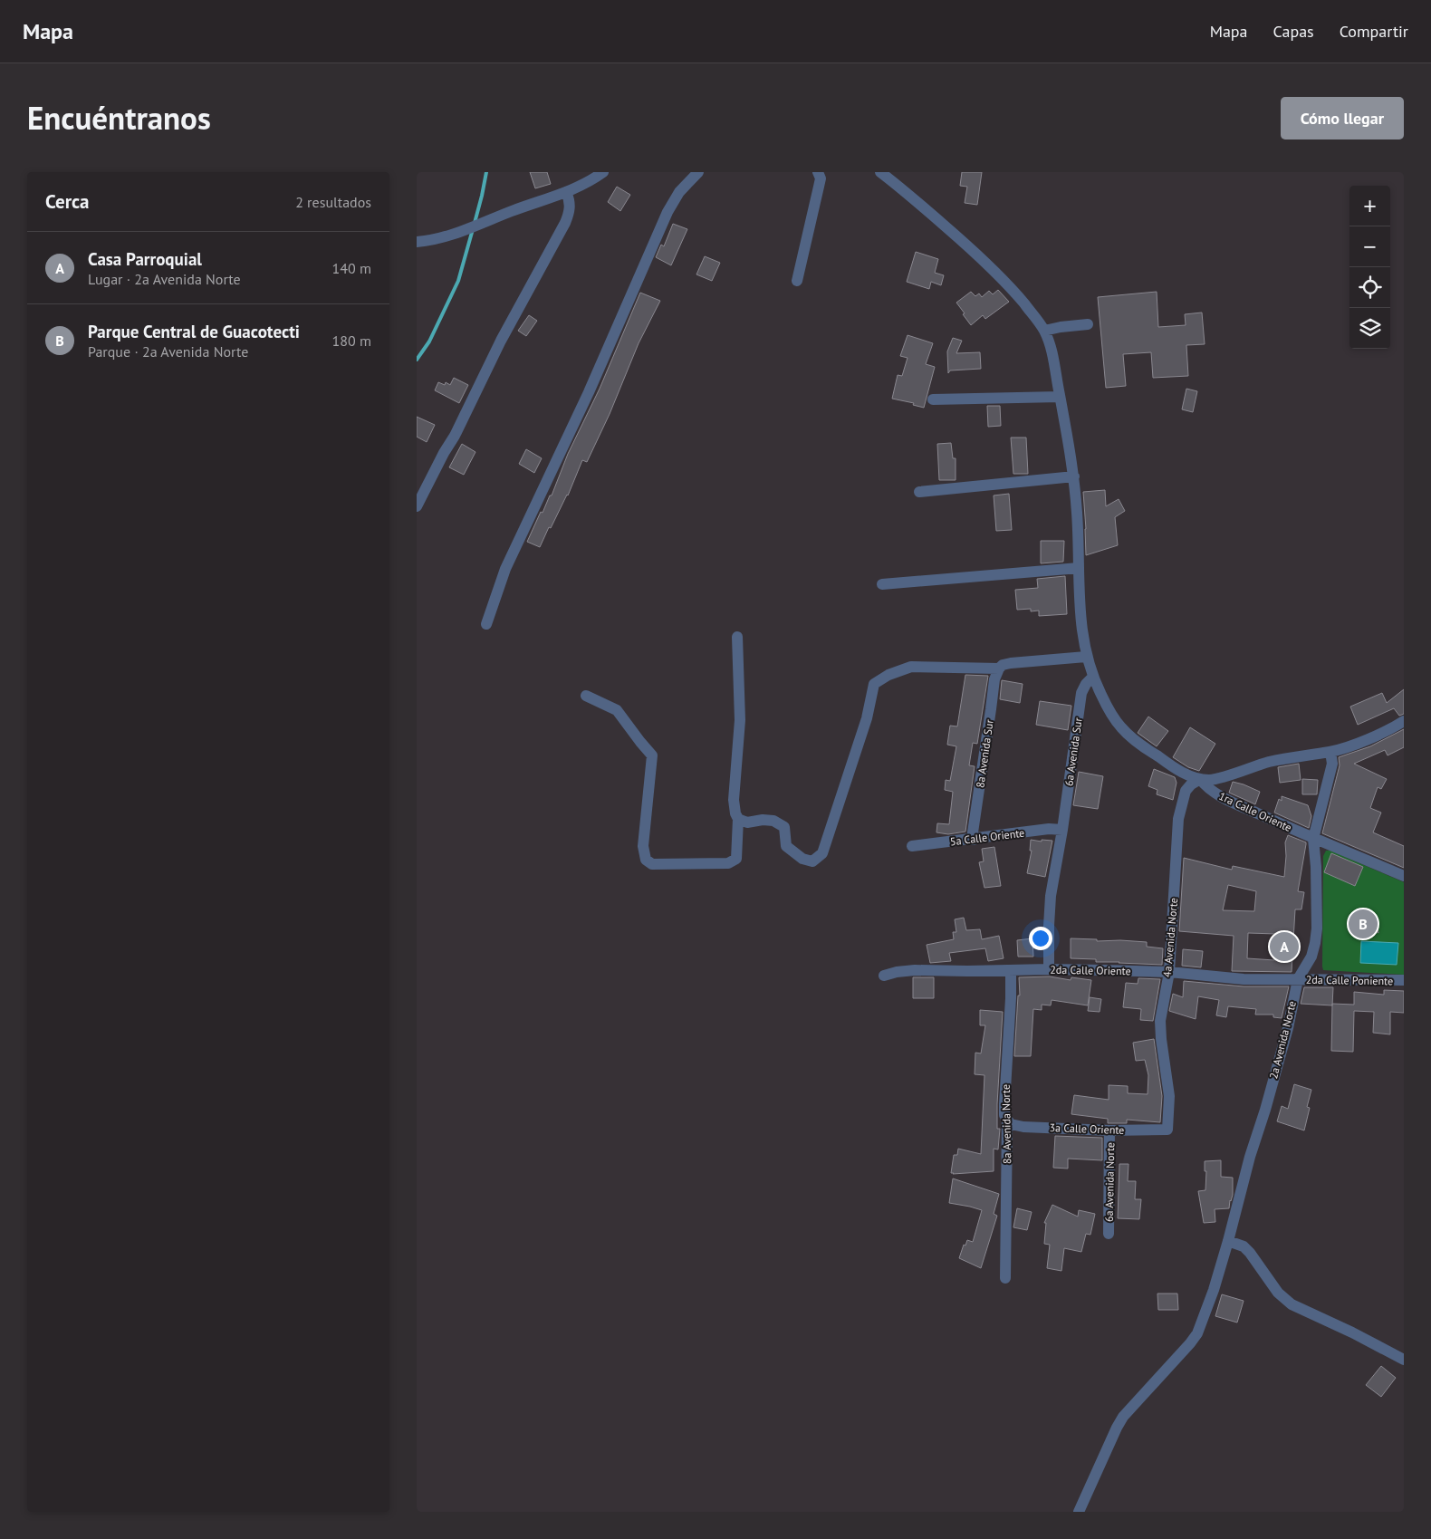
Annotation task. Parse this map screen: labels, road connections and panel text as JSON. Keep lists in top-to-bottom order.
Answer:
{
  "streets": {
    "street": [
      "6a Avenida Sur",
      "8a Avenida Sur",
      "1ra Calle Oriente",
      "5a Calle Oriente",
      "4a Avenida Norte",
      "2da Calle Oriente",
      "2da Calle Poniente",
      "2a Avenida Norte",
      "8a Avenida Norte",
      "3a Calle Oriente",
      "6a Avenida Norte"
    ]
  },
  "crossings": [
    ["6a Avenida Sur", "5a Calle Oriente"],
    ["8a Avenida Sur", "5a Calle Oriente"],
    ["1ra Calle Oriente", "4a Avenida Norte"],
    ["1ra Calle Oriente", "2a Avenida Norte"],
    ["4a Avenida Norte", "2da Calle Oriente"],
    ["4a Avenida Norte", "3a Calle Oriente"],
    ["2da Calle Oriente", "2da Calle Poniente"],
    ["2da Calle Oriente", "2a Avenida Norte"],
    ["2da Calle Oriente", "8a Avenida Norte"],
    ["2da Calle Poniente", "2a Avenida Norte"],
    ["8a Avenida Norte", "3a Calle Oriente"],
    ["3a Calle Oriente", "6a Avenida Norte"]
  ],
  "page": {
    "header": "Mapa",
    "nav": ["Mapa", "Capas", "Compartir"],
    "title": "Encuéntranos",
    "buttons": "Cómo llegar",
    "heading": ["Cerca", "2 resultados"],
    "map_buttons": ["+", "−"],
    "list": [
      {
        "mark": "A",
        "name": "Casa Parroquial",
        "note": "Lugar · 2a Avenida Norte",
        "value": "140 m"
      },
      {
        "mark": "B",
        "name": "Parque Central de Guacotecti",
        "note": "Parque · 2a Avenida Norte",
        "value": "180 m"
      }
    ],
    "pins": ["B", "A"]
  }
}
